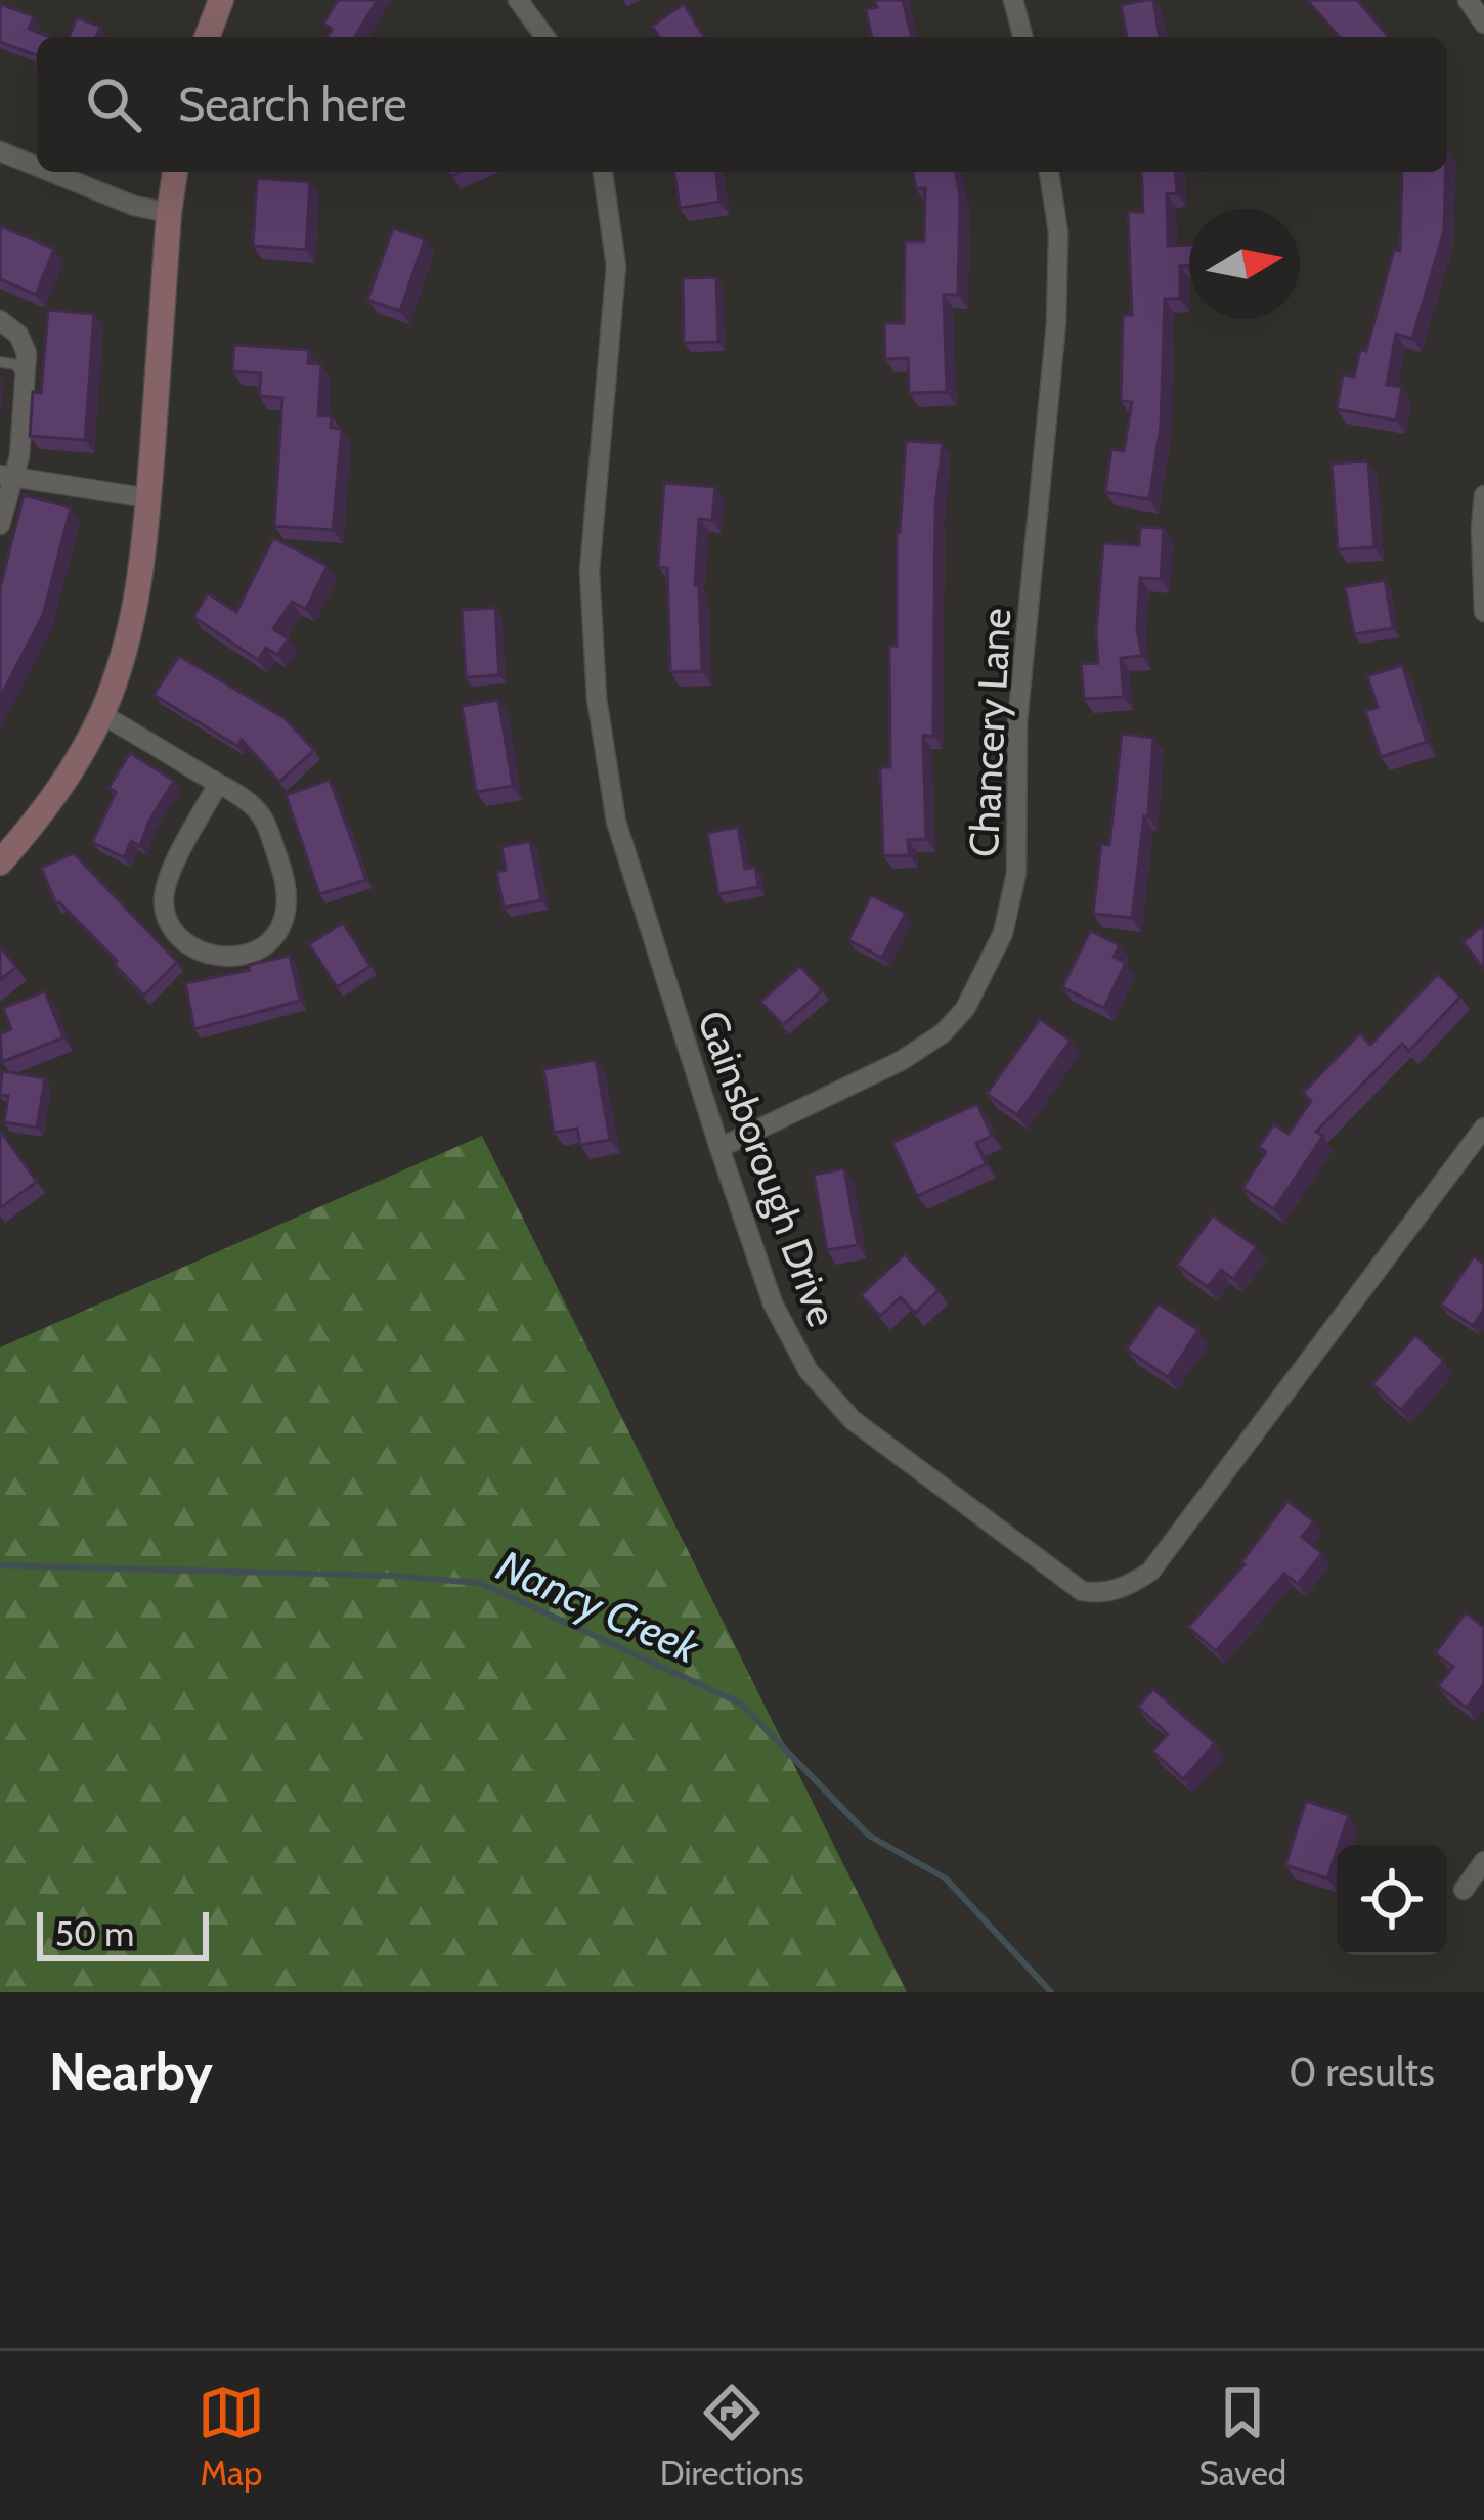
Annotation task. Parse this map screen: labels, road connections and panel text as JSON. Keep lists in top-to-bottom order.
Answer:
{
  "streets": {
    "street": ["Chancery Lane", "Gainsborough Drive"]
  },
  "crossings": [
    ["Chancery Lane", "Gainsborough Drive"]
  ],
  "water": ["Nancy Creek"],
  "scale_bar": "50 m",
  "north": "right",
  "page": {
    "search": "Search here",
    "scale": "50 m",
    "heading": ["Nearby", "0 results"],
    "nav": ["Map", "Directions", "Saved"]
  }
}
